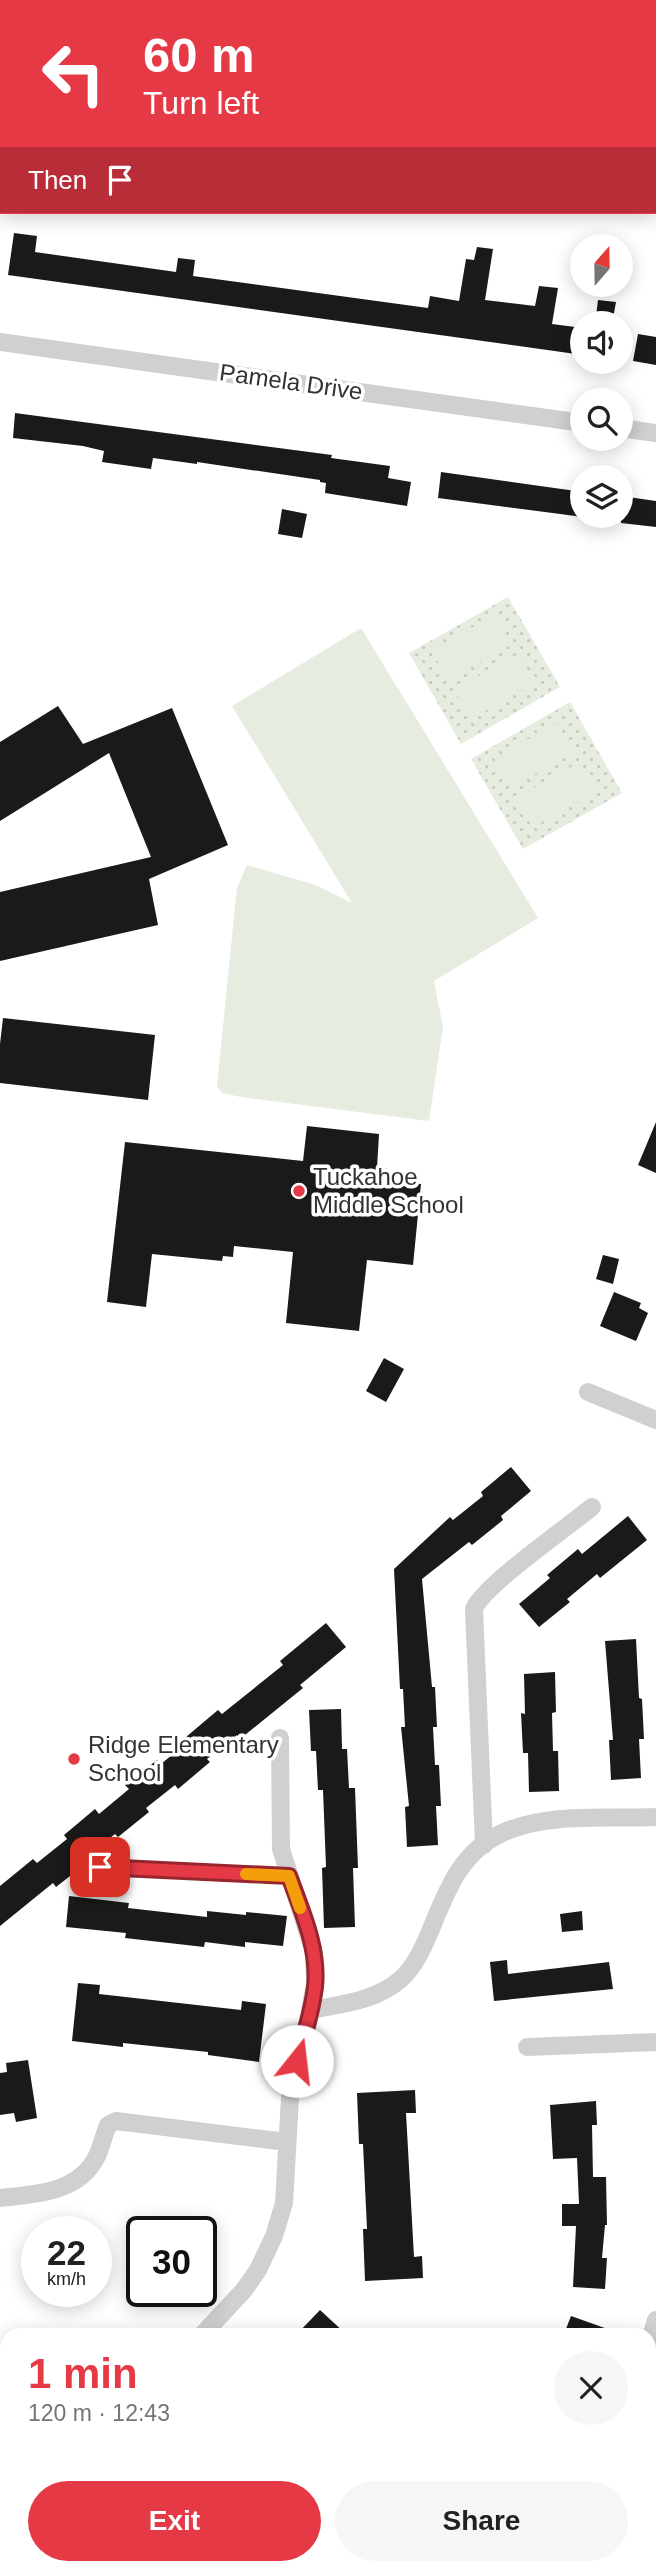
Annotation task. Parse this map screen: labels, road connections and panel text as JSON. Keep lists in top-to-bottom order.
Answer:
{
  "streets": {
    "street": ["Pamela Drive"]
  },
  "places": ["Tuckahoe Middle School", "Ridge Elementary School"],
  "north": "top",
  "page": {
    "turn": ["60 m", "Turn left"],
    "then": "Then",
    "speed": "22 km/h",
    "limit": "30",
    "heading": ["1 min", "120 m · 12:43"],
    "buttons": ["Exit", "Share"]
  }
}
